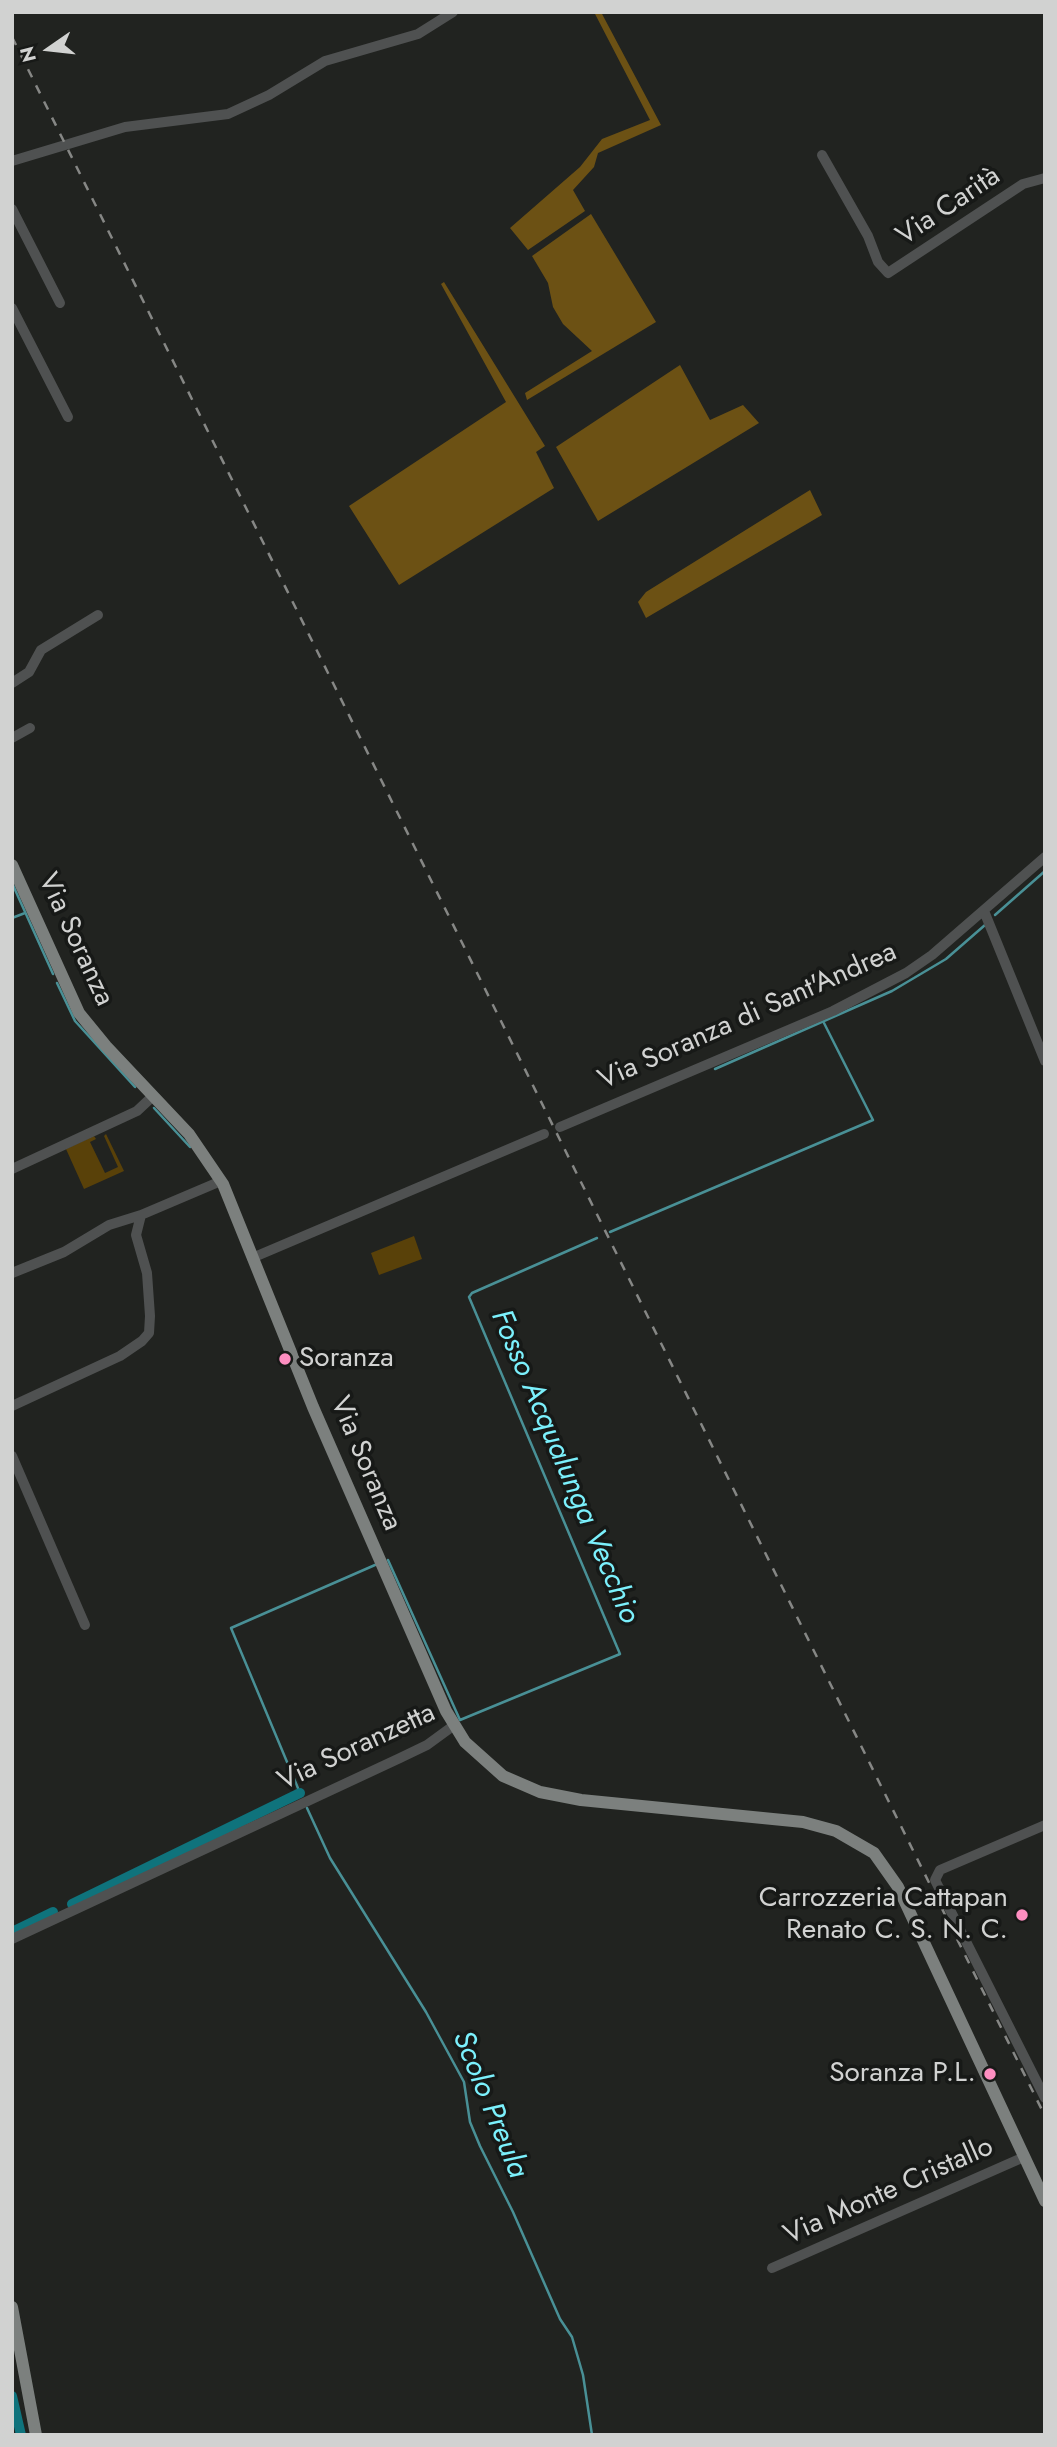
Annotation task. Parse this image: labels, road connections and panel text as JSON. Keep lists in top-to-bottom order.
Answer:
{
  "streets": {
    "main road": ["Via Soranza", "Via Soranzetta"],
    "street": ["Via Carità", "Via Soranza di Sant'Andrea", "Via Monte Cristallo"]
  },
  "crossings": [
    ["Via Soranza", "Via Soranzetta"],
    ["Via Soranzetta", "Via Monte Cristallo"]
  ],
  "water": ["Fosso Acqualunga Vecchio", "Scolo Preula"],
  "places": ["Soranza", "Carrozzeria Cattapan Renato C. S. N. C.", "Soranza P.L."],
  "north": "left"
}
